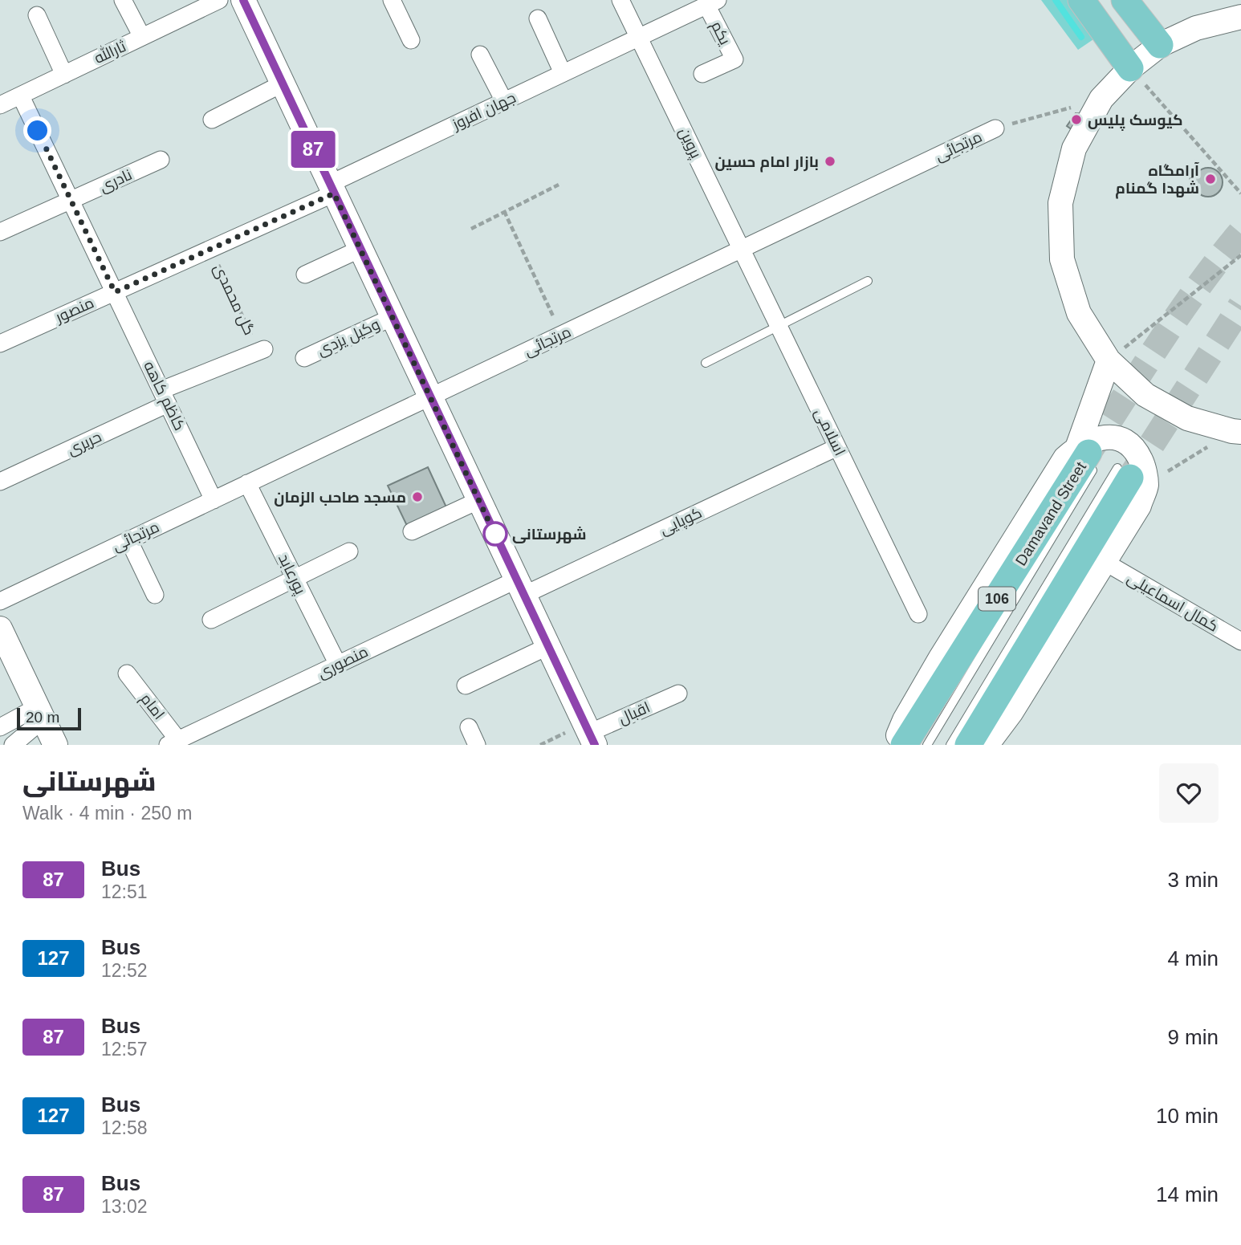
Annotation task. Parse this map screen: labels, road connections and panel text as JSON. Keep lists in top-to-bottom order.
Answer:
{
  "streets": {
    "main road": ["Damavand Street", "106"],
    "street": [
      "یکم",
      "ثارالله",
      "جهان افروز",
      "پروین",
      "مرتجائی",
      "نادری",
      "گل محمدی",
      "منصور",
      "وکیل یزدی",
      "کاظم کاهه",
      "اسلامی",
      "حریری",
      "کوپایی",
      "پورعابد",
      "کمال اسماعیلی",
      "منصوری",
      "امام",
      "اقبال"
    ]
  },
  "crossings": [
    ["یکم", "جهان افروز"],
    ["ثارالله", "کاظم کاهه"],
    ["جهان افروز", "پروین"],
    ["جهان افروز", "منصور"],
    ["پروین", "مرتجائی"],
    ["پروین", "اسلامی"],
    ["مرتجائی", "کاظم کاهه"],
    ["مرتجائی", "اسلامی"],
    ["مرتجائی", "پورعابد"],
    ["نادری", "کاظم کاهه"],
    ["گل محمدی", "منصور"],
    ["گل محمدی", "کاظم کاهه"],
    ["گل محمدی", "حریری"],
    ["منصور", "کاظم کاهه"],
    ["کاظم کاهه", "حریری"],
    ["اسلامی", "کوپایی"],
    ["کوپایی", "منصوری"],
    ["پورعابد", "منصوری"],
    ["منصوری", "امام"]
  ],
  "places": [
    "کیوسک پلیس",
    "بازار امام حسین",
    "آرامگاه شهدا گمنام",
    "مسجد صاحب الزمان",
    "شهرستانی"
  ],
  "lines": ["bus line 87"],
  "scale_bar": "20 m",
  "page": {
    "on_map": "87",
    "scale": "20 m",
    "heading": ["شهرستانی", "Walk · 4 min · 250 m"],
    "list": [
      {
        "mark": "87",
        "name": "Bus",
        "note": "12:51",
        "value": "3 min"
      },
      {
        "mark": "127",
        "name": "Bus",
        "note": "12:52",
        "value": "4 min"
      },
      {
        "mark": "87",
        "name": "Bus",
        "note": "12:57",
        "value": "9 min"
      },
      {
        "mark": "127",
        "name": "Bus",
        "note": "12:58",
        "value": "10 min"
      },
      {
        "mark": "87",
        "name": "Bus",
        "note": "13:02",
        "value": "14 min"
      }
    ]
  }
}
